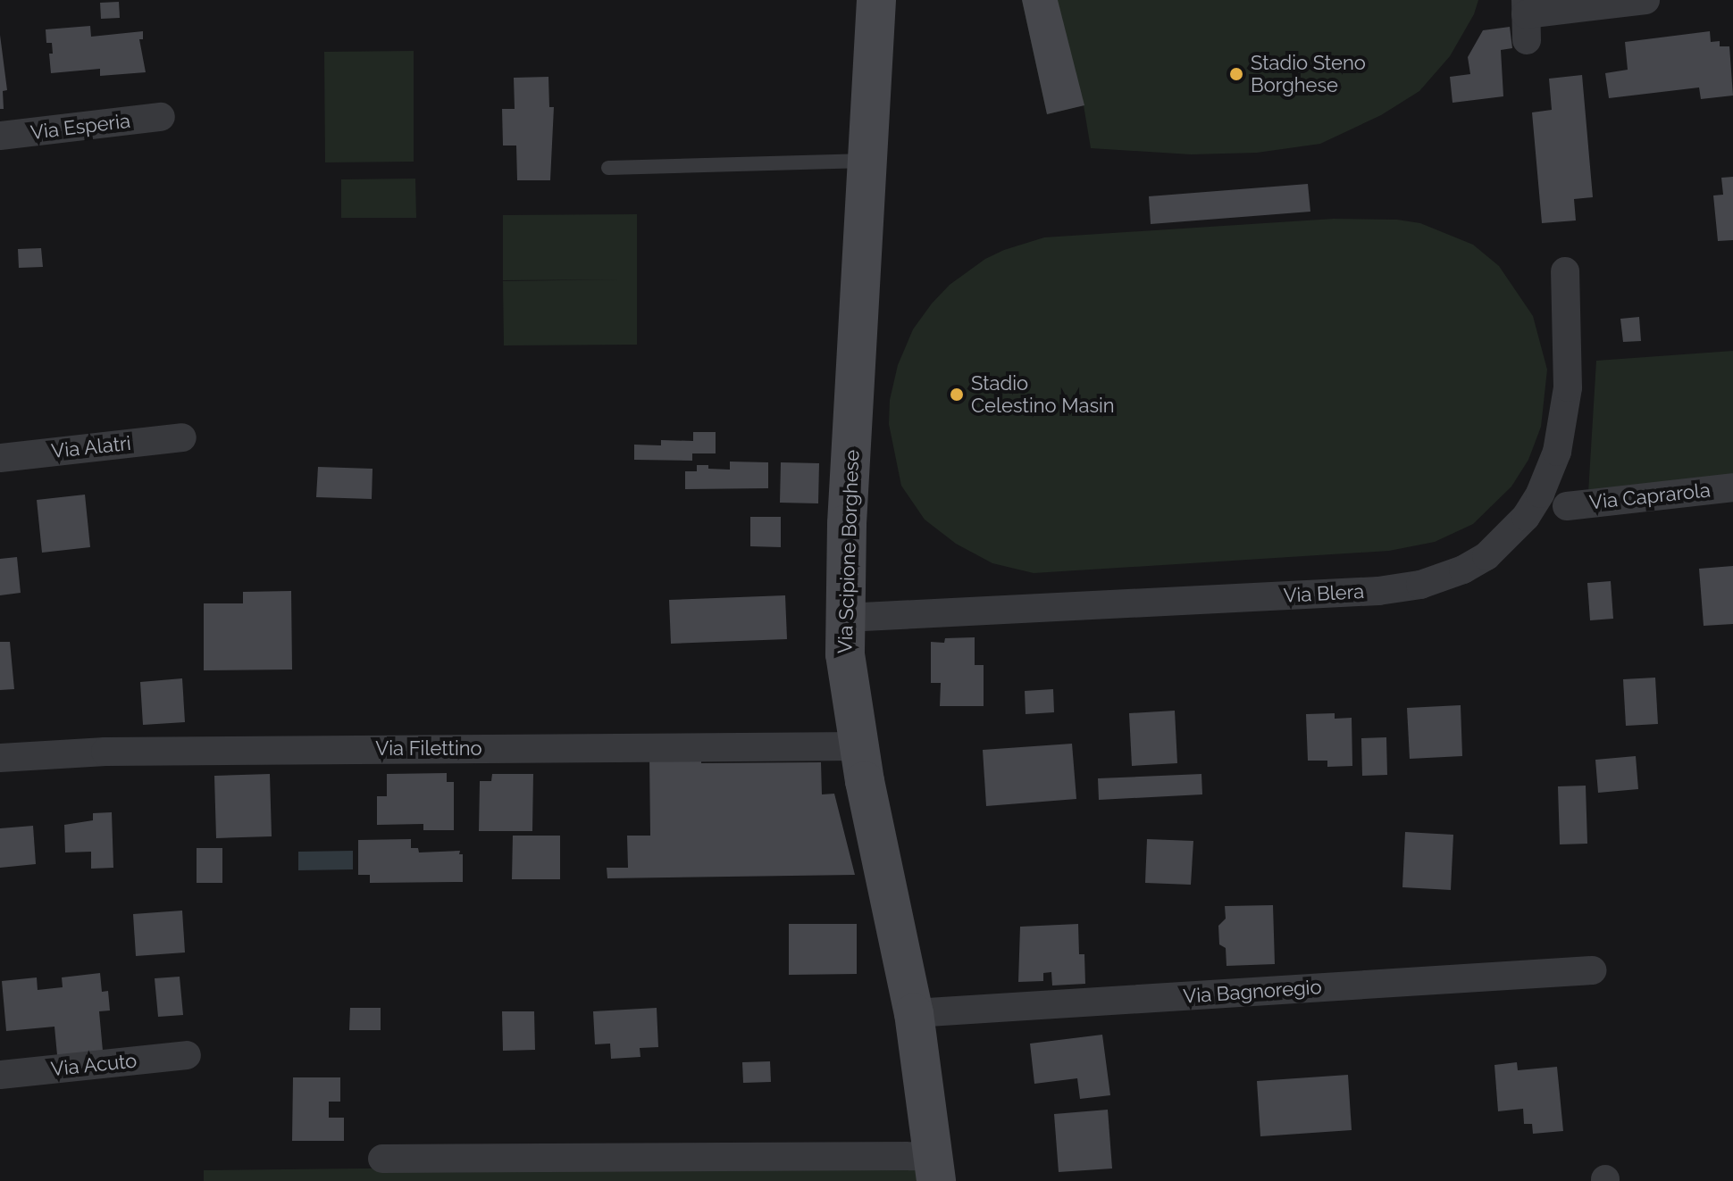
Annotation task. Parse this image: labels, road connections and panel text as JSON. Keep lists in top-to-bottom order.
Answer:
{
  "streets": {
    "main road": ["Via Scipione Borghese"],
    "street": [
      "Via Esperia",
      "Via Alatri",
      "Via Caprarola",
      "Via Blera",
      "Via Filettino",
      "Via Bagnoregio",
      "Via Acuto"
    ]
  },
  "crossings": [
    ["Via Scipione Borghese", "Via Blera"],
    ["Via Scipione Borghese", "Via Filettino"],
    ["Via Scipione Borghese", "Via Bagnoregio"]
  ],
  "places": ["Stadio Steno Borghese", "Stadio Celestino Masin"]
}
